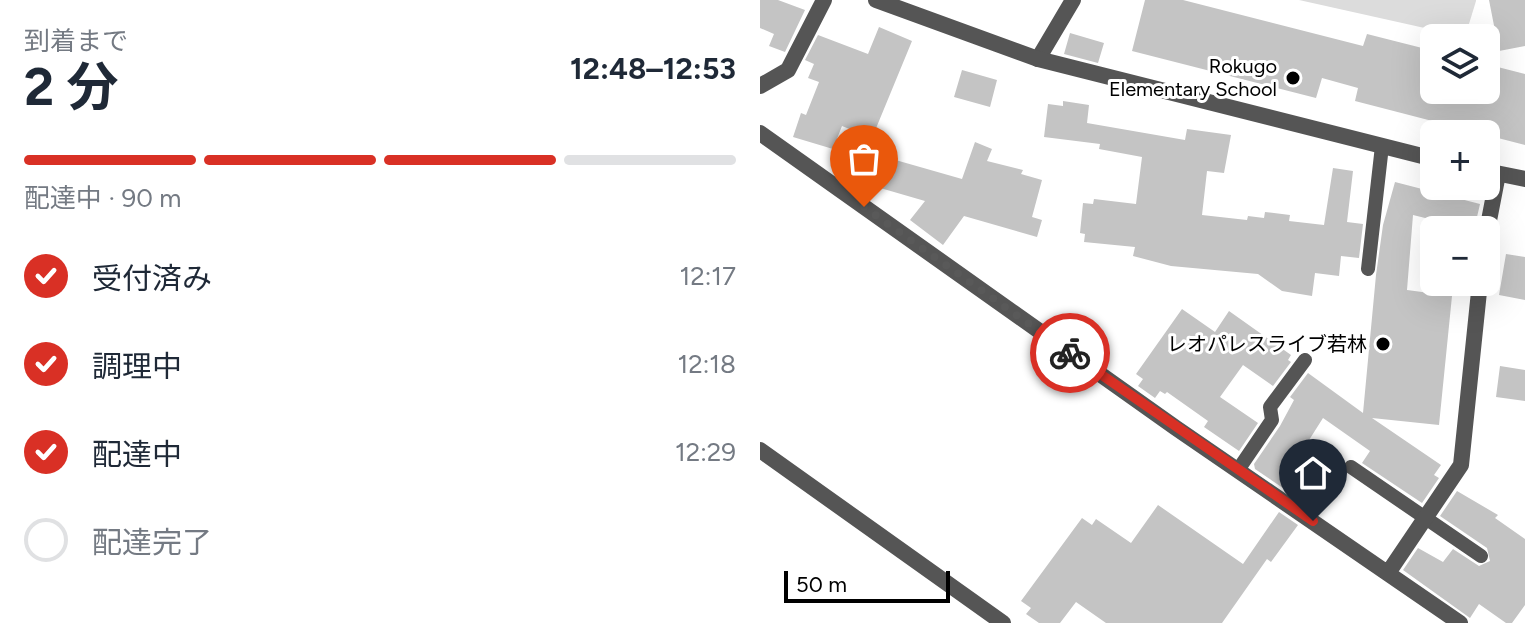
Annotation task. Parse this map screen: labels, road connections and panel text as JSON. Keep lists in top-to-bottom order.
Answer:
{
  "places": ["Rokugo Elementary School", "レオパレスライブ若林"],
  "scale_bar": "50 m",
  "page": {
    "heading": ["2 分", "到着まで", "12:48–12:53"],
    "map_buttons": ["+", "−"],
    "bar": "配達中 · 90 m",
    "list": [
      ["受付済み", "12:17"],
      ["調理中", "12:18"],
      ["配達中", "12:29"],
      "配達完了"
    ],
    "scale": "50 m"
  }
}
